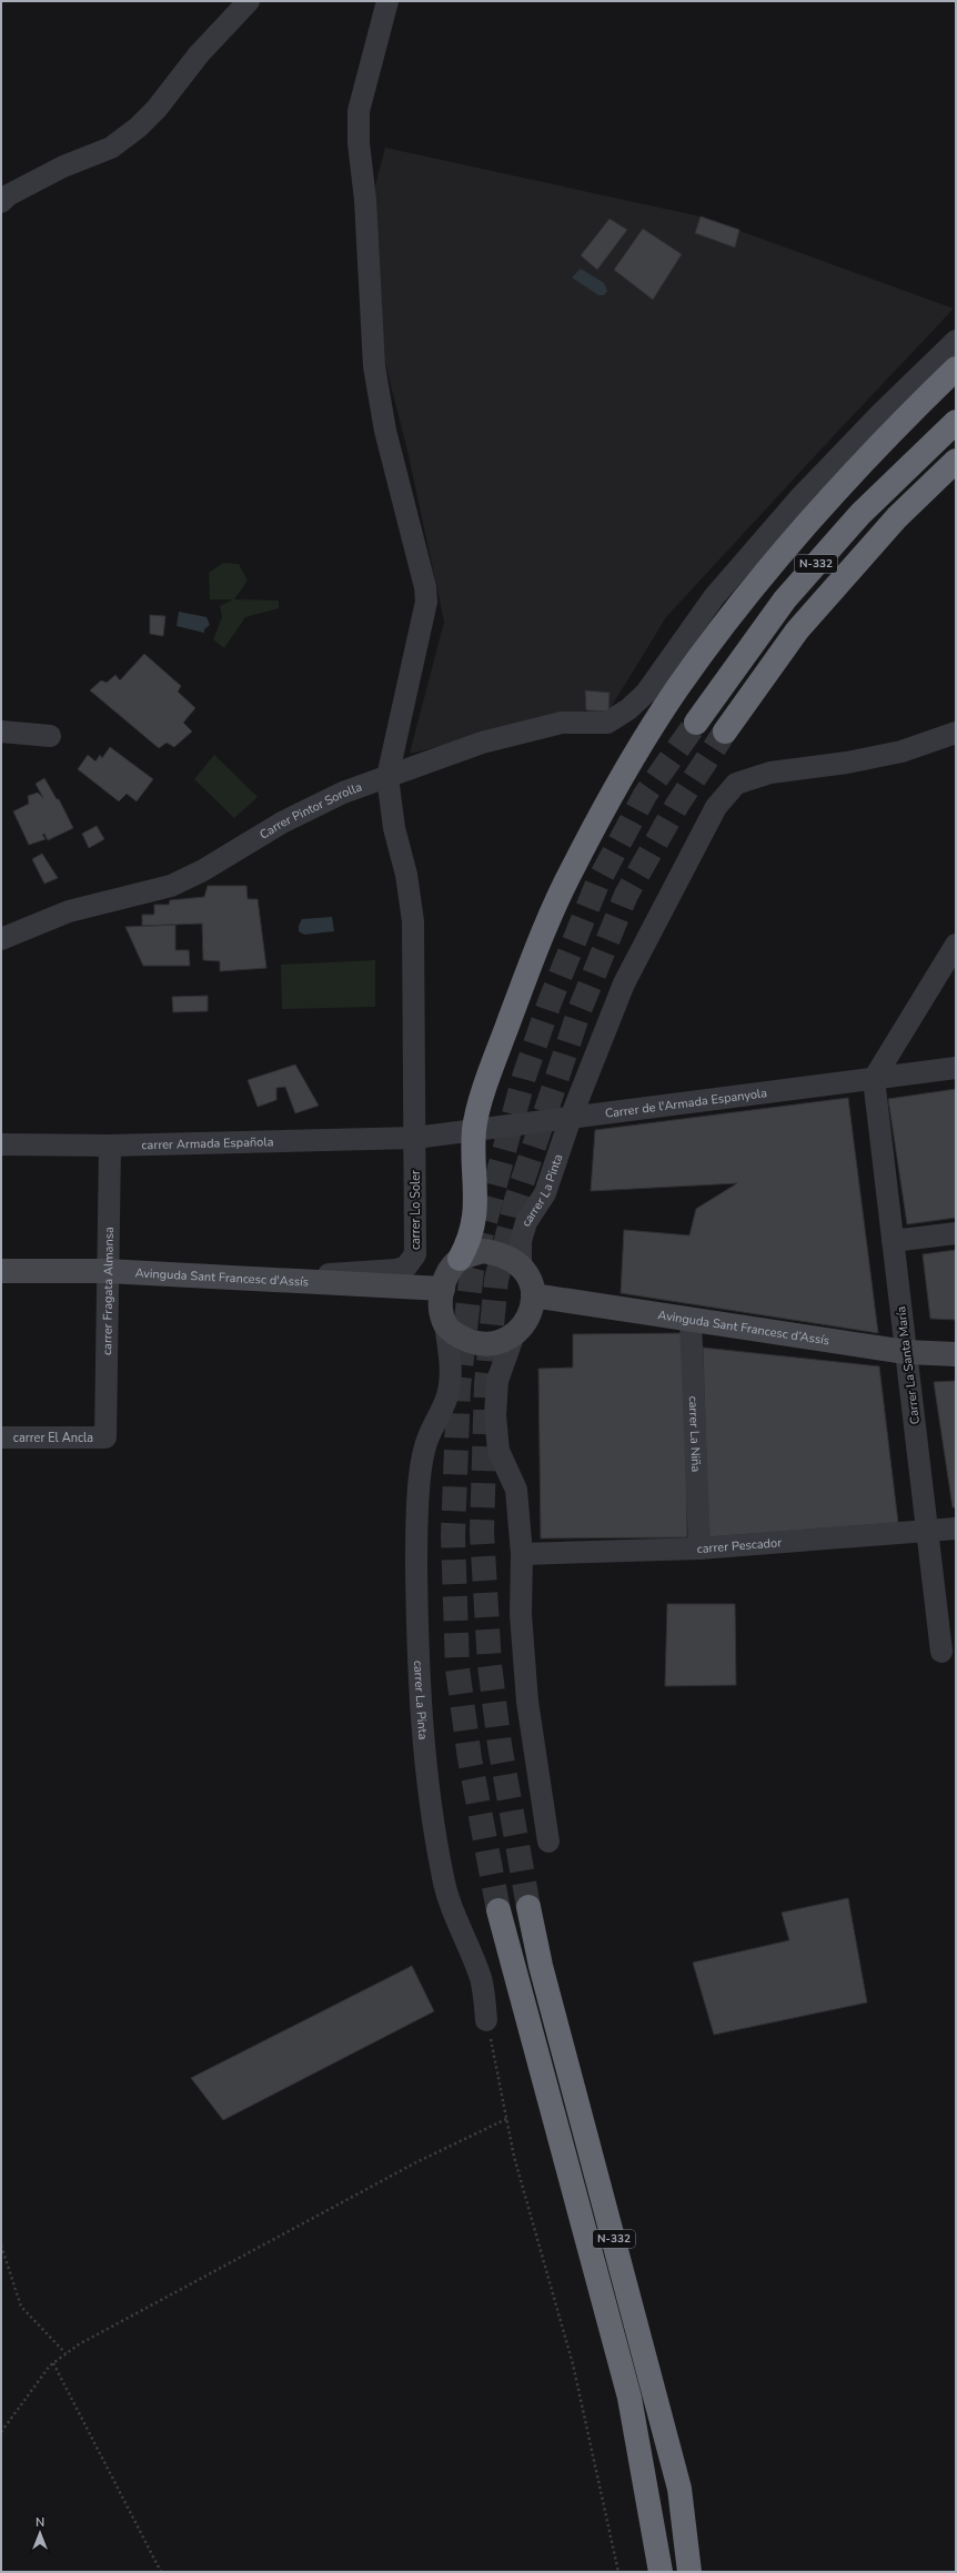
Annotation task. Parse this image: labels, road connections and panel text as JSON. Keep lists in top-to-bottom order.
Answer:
{
  "streets": {
    "highway": ["N-332"],
    "main road": ["Avinguda Sant Francesc d'Assís", "Avinguda Sant Francesc d’Assís"],
    "street": [
      "Carrer Pintor Sorolla",
      "Carrer de l'Armada Espanyola",
      "carrer Armada Española",
      "carrer La Pinta",
      "carrer Lo Soler",
      "carrer Fragata Almansa",
      "Carrer La Santa María",
      "carrer La Niña",
      "carrer El Ancla",
      "carrer Pescador"
    ]
  },
  "crossings": [
    ["Carrer Pintor Sorolla", "carrer Lo Soler"],
    ["Carrer de l'Armada Espanyola", "carrer Armada Española"],
    ["Carrer de l'Armada Espanyola", "carrer La Pinta"],
    ["Carrer de l'Armada Espanyola", "carrer Lo Soler"],
    ["Carrer de l'Armada Espanyola", "Carrer La Santa María"],
    ["carrer Armada Española", "carrer Lo Soler"],
    ["carrer Armada Española", "carrer Fragata Almansa"],
    ["carrer La Pinta", "Avinguda Sant Francesc d'Assís"],
    ["carrer La Pinta", "Avinguda Sant Francesc d’Assís"],
    ["carrer Lo Soler", "Avinguda Sant Francesc d'Assís"],
    ["Avinguda Sant Francesc d'Assís", "carrer Fragata Almansa"],
    ["Avinguda Sant Francesc d'Assís", "Avinguda Sant Francesc d’Assís"],
    ["carrer Fragata Almansa", "carrer El Ancla"],
    ["Avinguda Sant Francesc d’Assís", "Carrer La Santa María"],
    ["Avinguda Sant Francesc d’Assís", "carrer La Niña"],
    ["Carrer La Santa María", "carrer Pescador"],
    ["carrer La Niña", "carrer Pescador"]
  ],
  "north": "top"
}
